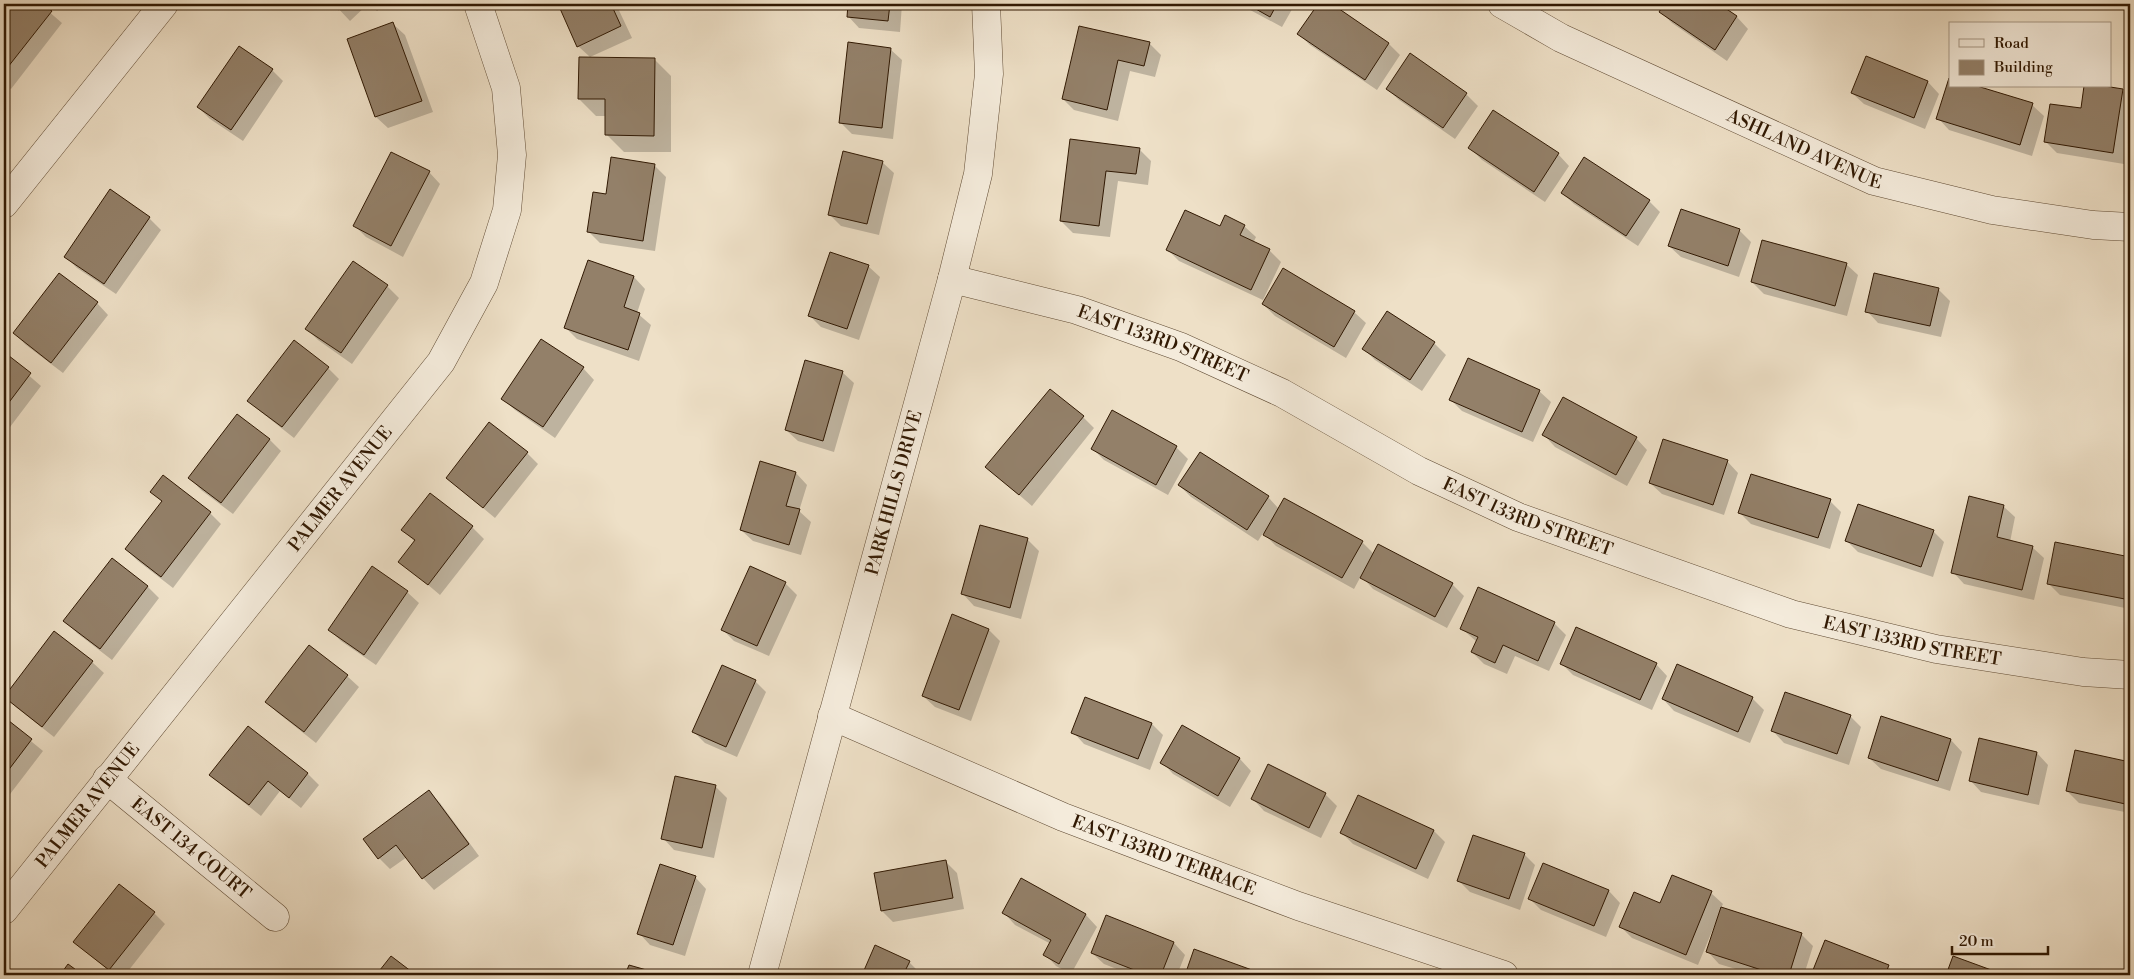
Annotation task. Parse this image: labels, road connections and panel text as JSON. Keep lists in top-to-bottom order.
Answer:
{
  "streets": {
    "street": [
      "ASHLAND AVENUE",
      "EAST 133RD STREET",
      "PALMER AVENUE",
      "PARK HILLS DRIVE",
      "EAST 134 COURT",
      "EAST 133RD TERRACE"
    ]
  },
  "crossings": [
    ["EAST 133RD STREET", "PARK HILLS DRIVE"],
    ["PALMER AVENUE", "EAST 134 COURT"],
    ["PARK HILLS DRIVE", "EAST 133RD TERRACE"]
  ],
  "legend": ["Road", "Building"],
  "scale_bar": "20 m"
}
